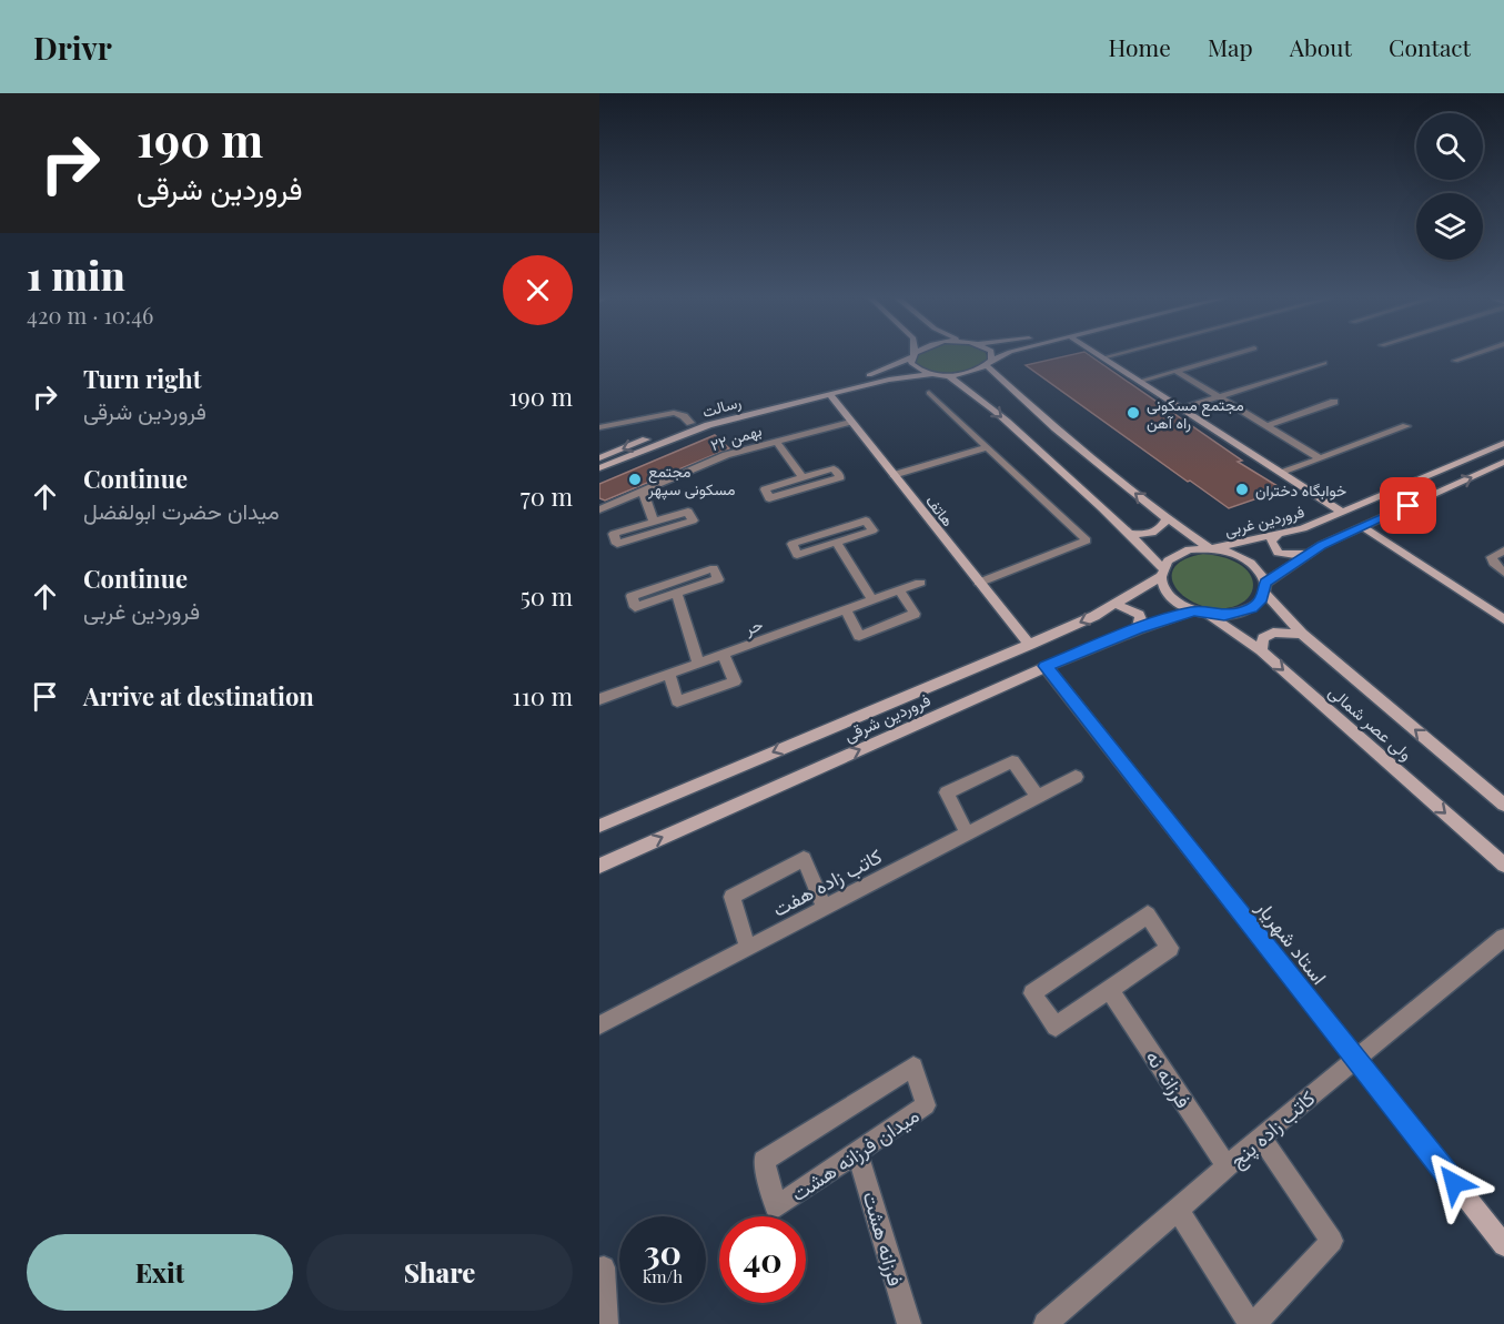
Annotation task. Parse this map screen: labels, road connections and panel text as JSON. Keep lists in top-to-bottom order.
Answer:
{
  "streets": {
    "main road": [
      "رسالت",
      "هاتف",
      "فروردین غربی",
      "فروردین شرقی",
      "ولی عصر شمالی",
      "استاد شهریار"
    ],
    "street": [
      "۲۲ بهمن",
      "حر",
      "کاتب زاده هفت",
      "فرزانه نه",
      "کاتب زاده پنج",
      "میدان فرزانه هشت",
      "فرزانه هشت"
    ]
  },
  "crossings": [
    ["رسالت", "هاتف"],
    ["۲۲ بهمن", "هاتف"],
    ["هاتف", "فروردین شرقی"],
    ["فروردین غربی", "فروردین شرقی"],
    ["فروردین غربی", "ولی عصر شمالی"],
    ["فروردین شرقی", "ولی عصر شمالی"],
    ["فروردین شرقی", "استاد شهریار"],
    ["استاد شهریار", "کاتب زاده پنج"],
    ["فرزانه نه", "کاتب زاده پنج"],
    ["میدان فرزانه هشت", "فرزانه هشت"]
  ],
  "places": ["مجتمع مسکونی راه آهن", "مجتمع مسکونی سپهر", "خوابگاه دختران"],
  "page": {
    "header": "Drivr",
    "nav": [
      "Home",
      "Map",
      "About",
      "Contact"
    ],
    "turn": ["190 m", "فروردین شرقی"],
    "heading": ["1 min", "420 m · 10:46"],
    "list": [
      {
        "name": "Turn right",
        "note": "فروردین شرقی",
        "value": "190 m"
      },
      {
        "name": "Continue",
        "note": "میدان حضرت ابولفضل",
        "value": "70 m"
      },
      {
        "name": "Continue",
        "note": "فروردین غربی",
        "value": "50 m"
      },
      {
        "name": "Arrive at destination",
        "value": "110 m"
      }
    ],
    "speed": "30 km/h",
    "limit": "40",
    "buttons": ["Exit", "Share"]
  }
}
